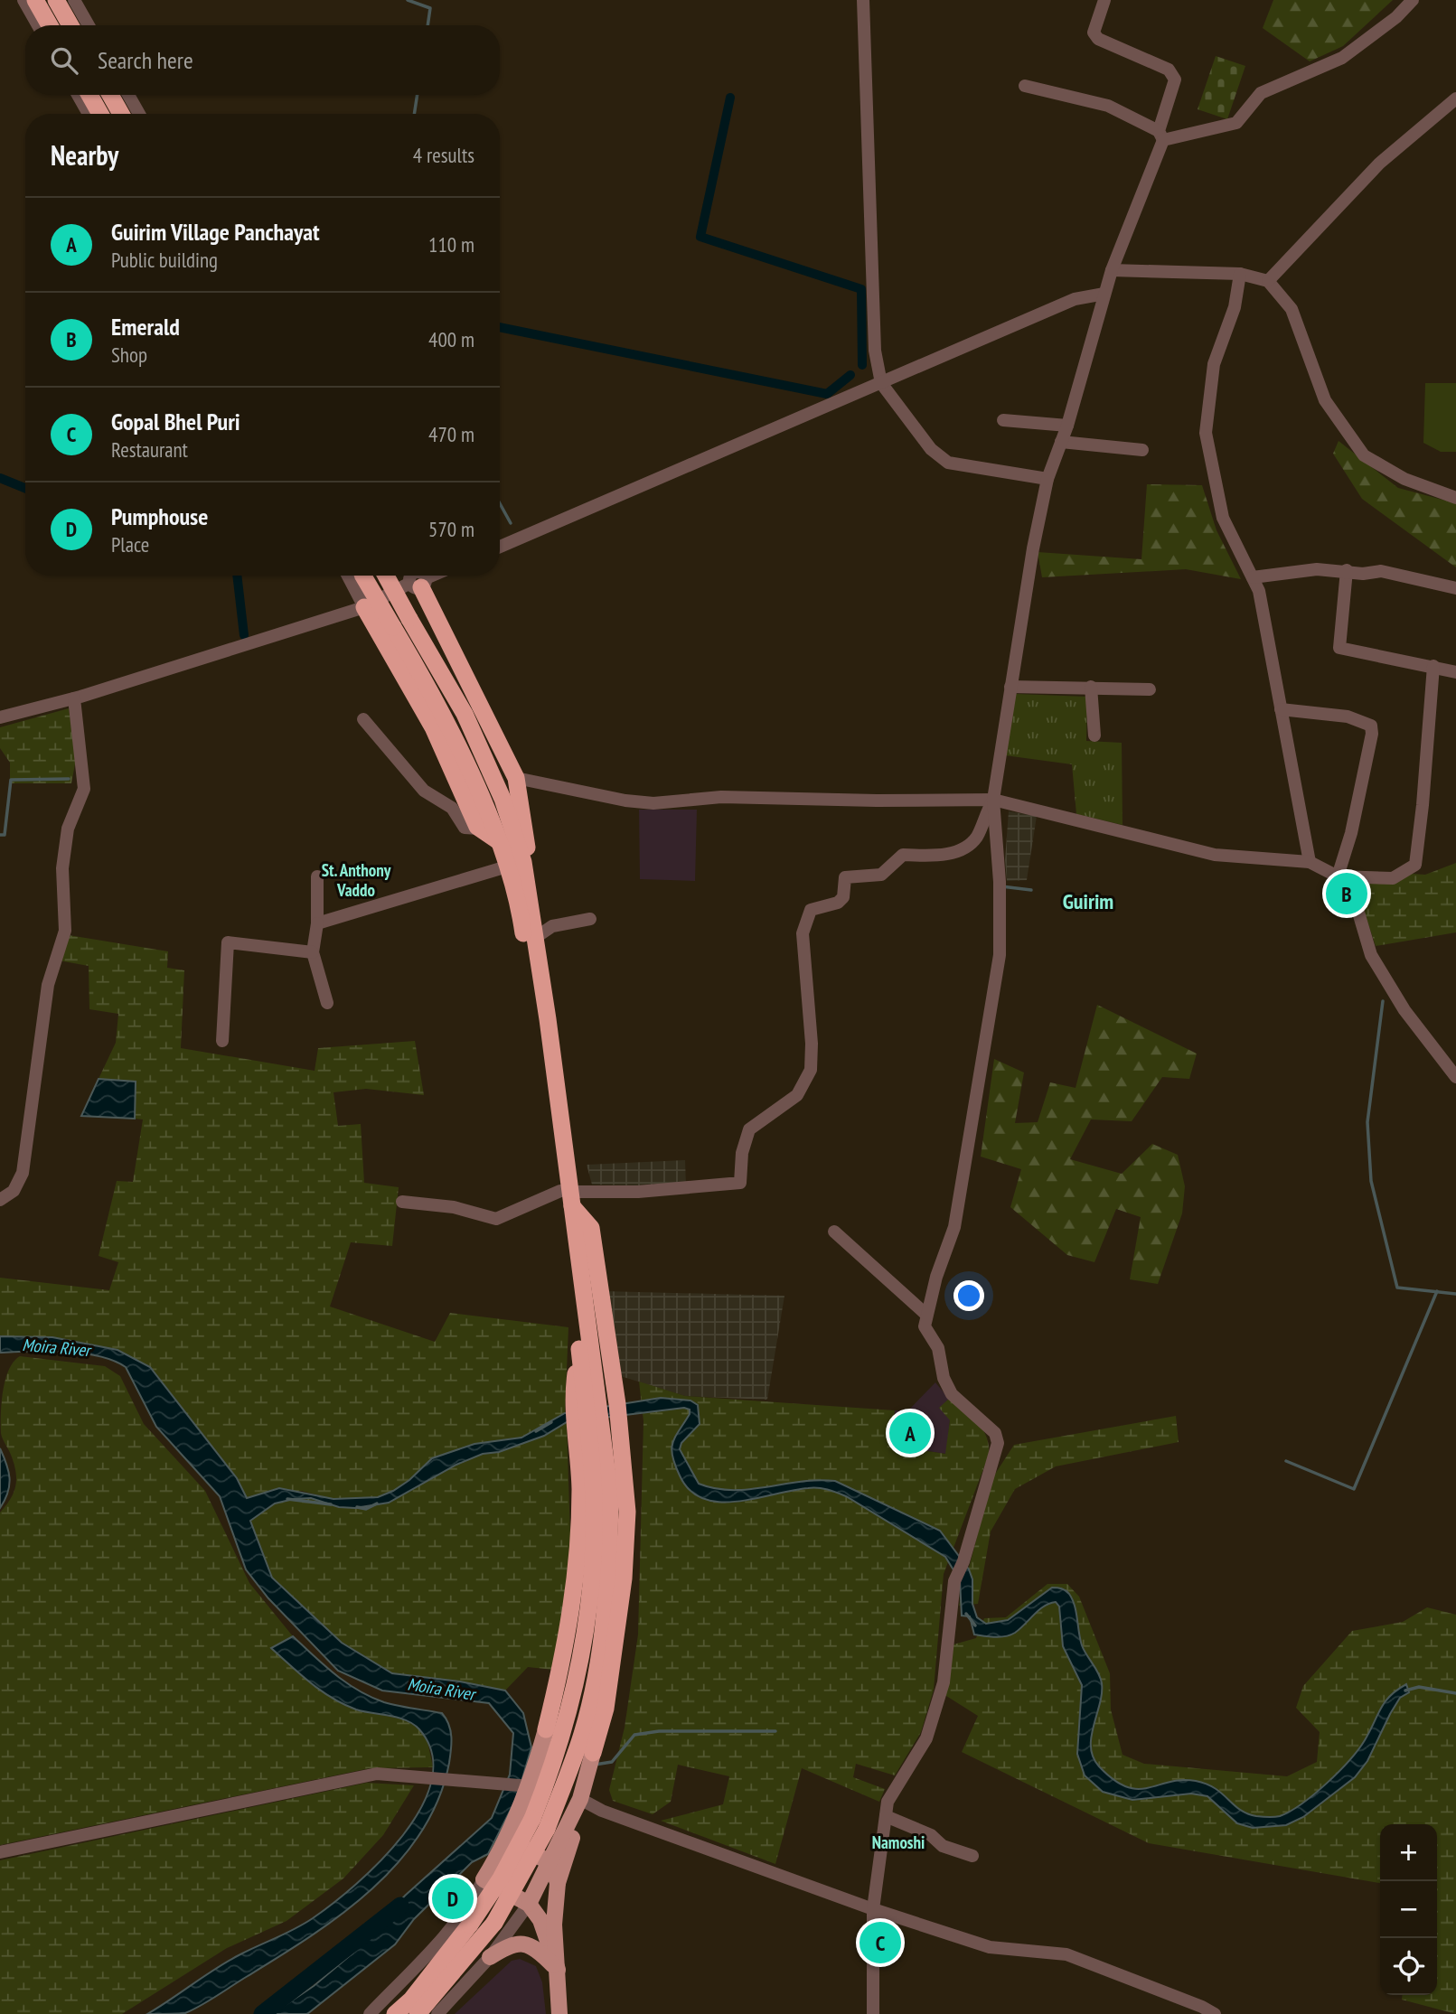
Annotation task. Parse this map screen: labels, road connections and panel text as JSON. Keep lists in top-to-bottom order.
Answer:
{
  "districts": ["St. Anthony Vaddo", "Guirim", "Namoshi"],
  "water": ["Moira River"],
  "page": {
    "search": "Search here",
    "heading": ["Nearby", "4 results"],
    "list": [
      {
        "mark": "A",
        "name": "Guirim Village Panchayat",
        "note": "Public building",
        "value": "110 m"
      },
      {
        "mark": "B",
        "name": "Emerald",
        "note": "Shop",
        "value": "400 m"
      },
      {
        "mark": "C",
        "name": "Gopal Bhel Puri",
        "note": "Restaurant",
        "value": "470 m"
      },
      {
        "mark": "D",
        "name": "Pumphouse",
        "note": "Place",
        "value": "570 m"
      }
    ],
    "pins": [
      "B",
      "A",
      "D",
      "C"
    ],
    "map_buttons": ["+", "−"]
  }
}
